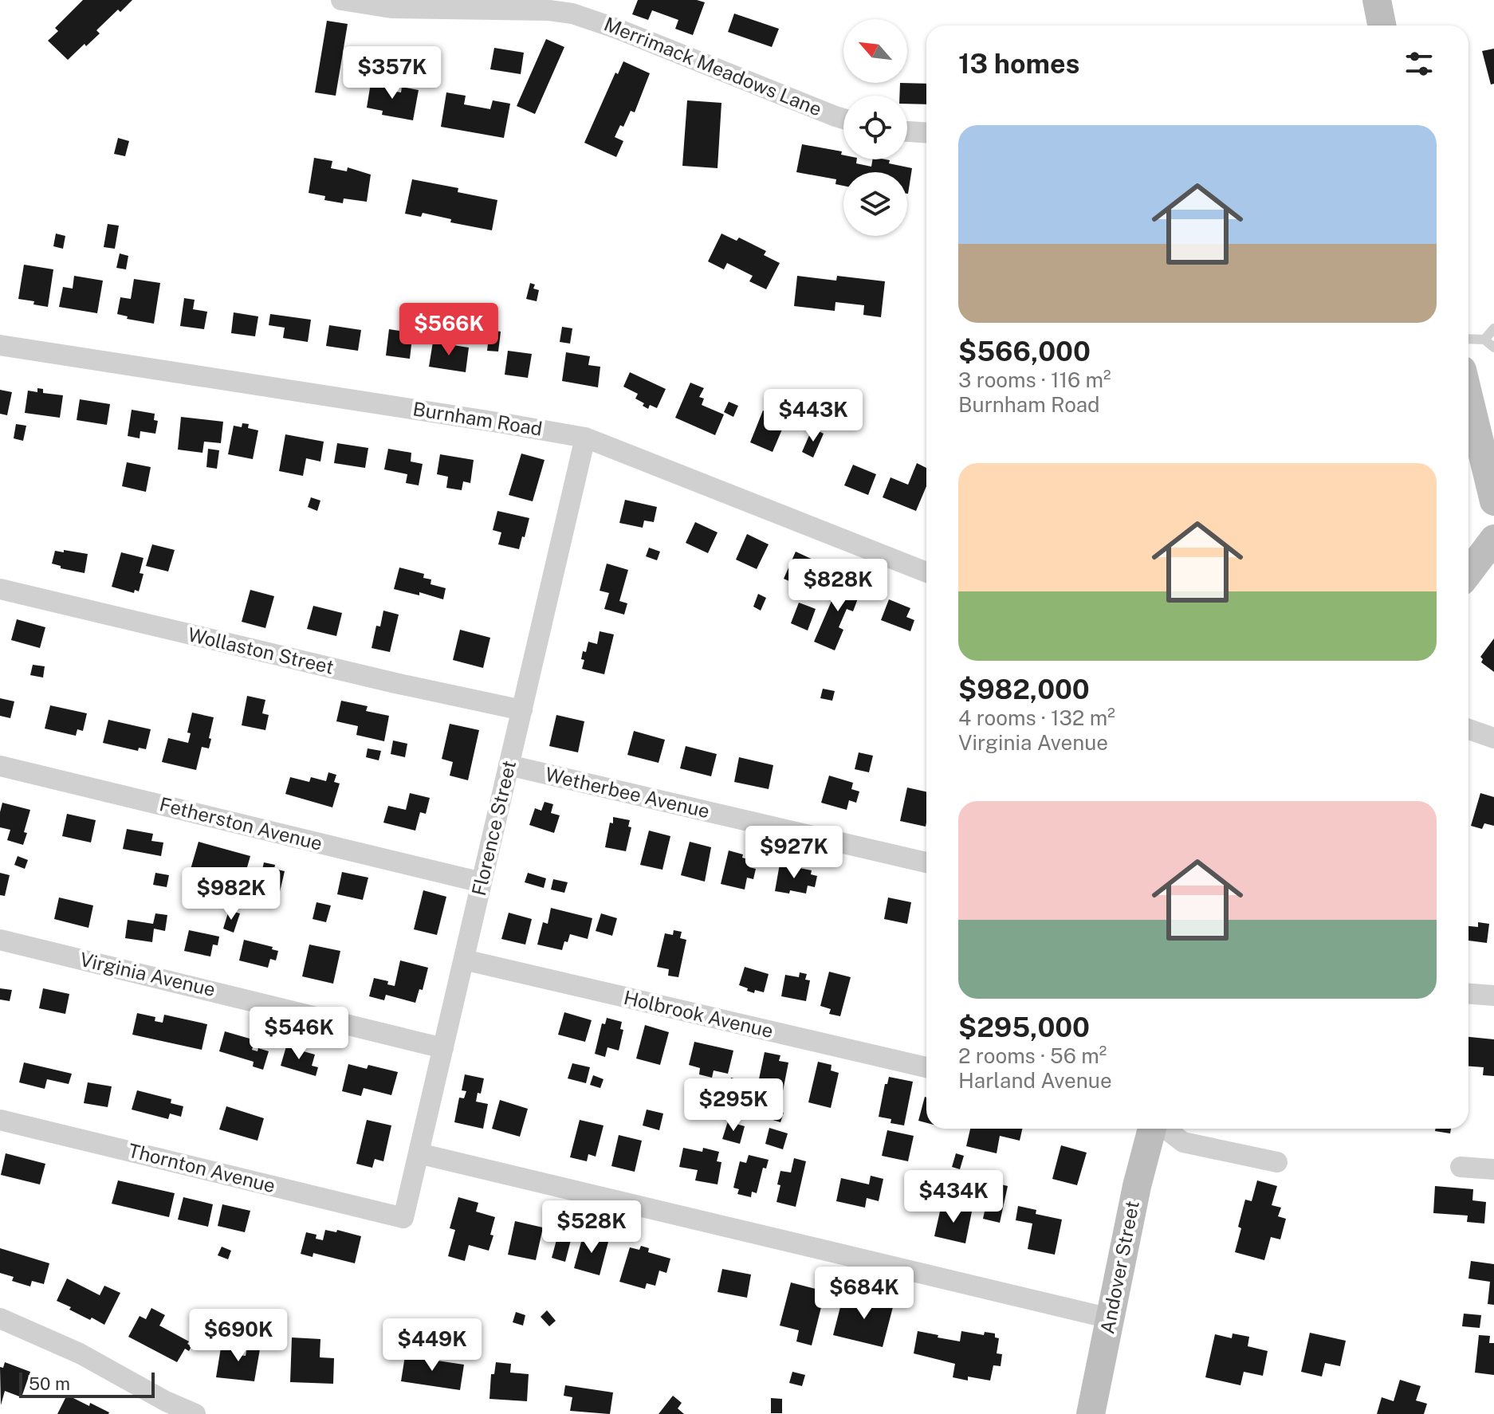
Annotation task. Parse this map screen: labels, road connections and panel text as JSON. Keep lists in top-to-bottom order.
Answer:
{
  "streets": {
    "main road": ["Andover Street"],
    "street": [
      "Merrimack Meadows Lane",
      "Burnham Road",
      "Wollaston Street",
      "Wetherbee Avenue",
      "Fetherston Avenue",
      "Florence Street",
      "Virginia Avenue",
      "Holbrook Avenue",
      "Thornton Avenue"
    ]
  },
  "crossings": [
    ["Burnham Road", "Florence Street"],
    ["Wollaston Street", "Florence Street"],
    ["Wetherbee Avenue", "Florence Street"],
    ["Fetherston Avenue", "Florence Street"],
    ["Florence Street", "Virginia Avenue"],
    ["Florence Street", "Holbrook Avenue"],
    ["Florence Street", "Thornton Avenue"]
  ],
  "scale_bar": "50 m",
  "north": "top left",
  "page": {
    "heading": "13 homes",
    "price": [
      "$357K",
      "$566K",
      "$443K",
      "$828K",
      "$927K",
      "$982K",
      "$546K",
      "$295K",
      "$434K",
      "$528K",
      "$684K",
      "$690K",
      "$449K"
    ],
    "list": [
      {
        "name": "$566,000",
        "note": "3 rooms · 116 m² · Burnham Road"
      },
      {
        "name": "$982,000",
        "note": "4 rooms · 132 m² · Virginia Avenue"
      },
      {
        "name": "$295,000",
        "note": "2 rooms · 56 m² · Harland Avenue"
      }
    ],
    "scale": "50 m"
  }
}
